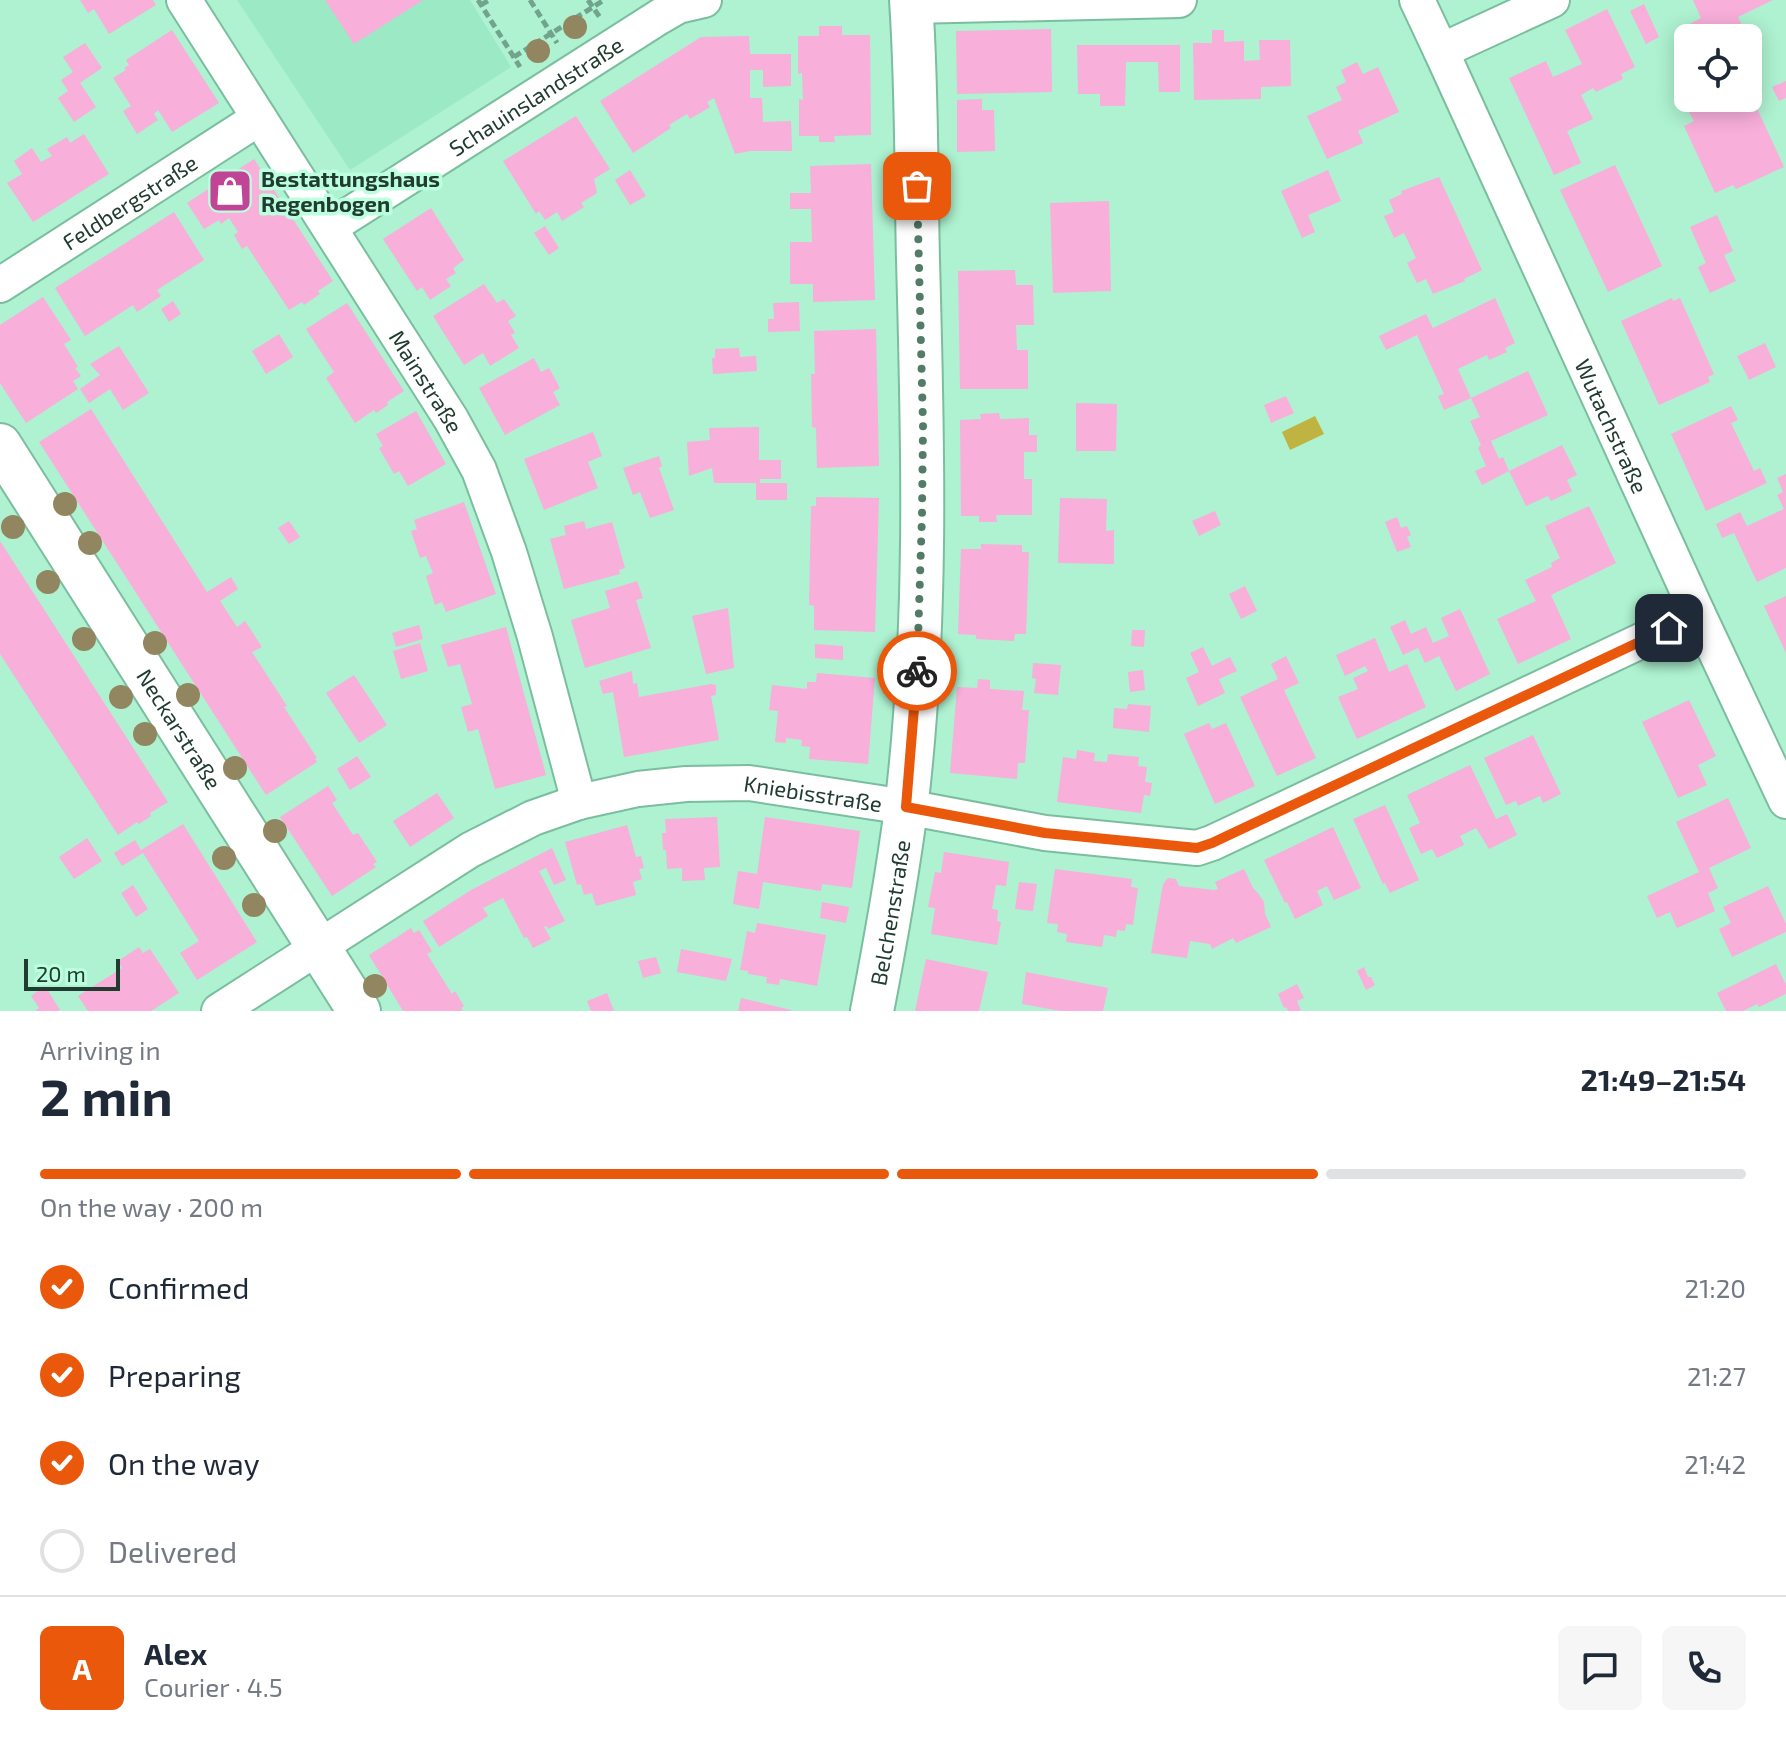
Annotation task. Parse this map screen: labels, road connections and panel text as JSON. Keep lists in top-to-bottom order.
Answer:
{
  "streets": {
    "street": [
      "Schauinslandstraße",
      "Feldbergstraße",
      "Mainstraße",
      "Wutachstraße",
      "Neckarstraße",
      "Kniebisstraße",
      "Belchenstraße"
    ]
  },
  "crossings": [
    ["Schauinslandstraße", "Mainstraße"],
    ["Feldbergstraße", "Mainstraße"],
    ["Mainstraße", "Kniebisstraße"],
    ["Wutachstraße", "Kniebisstraße"],
    ["Neckarstraße", "Kniebisstraße"],
    ["Kniebisstraße", "Belchenstraße"]
  ],
  "places": {
    "shop": ["Bestattungshaus Regenbogen"]
  },
  "scale_bar": "20 m",
  "page": {
    "scale": "20 m",
    "heading": ["2 min", "Arriving in", "21:49–21:54"],
    "panel": ["Alex", "Courier · 4.5"],
    "bar": "On the way · 200 m",
    "list": [
      ["Confirmed", "21:20"],
      ["Preparing", "21:27"],
      ["On the way", "21:42"],
      "Delivered"
    ],
    "round": "A"
  }
}
